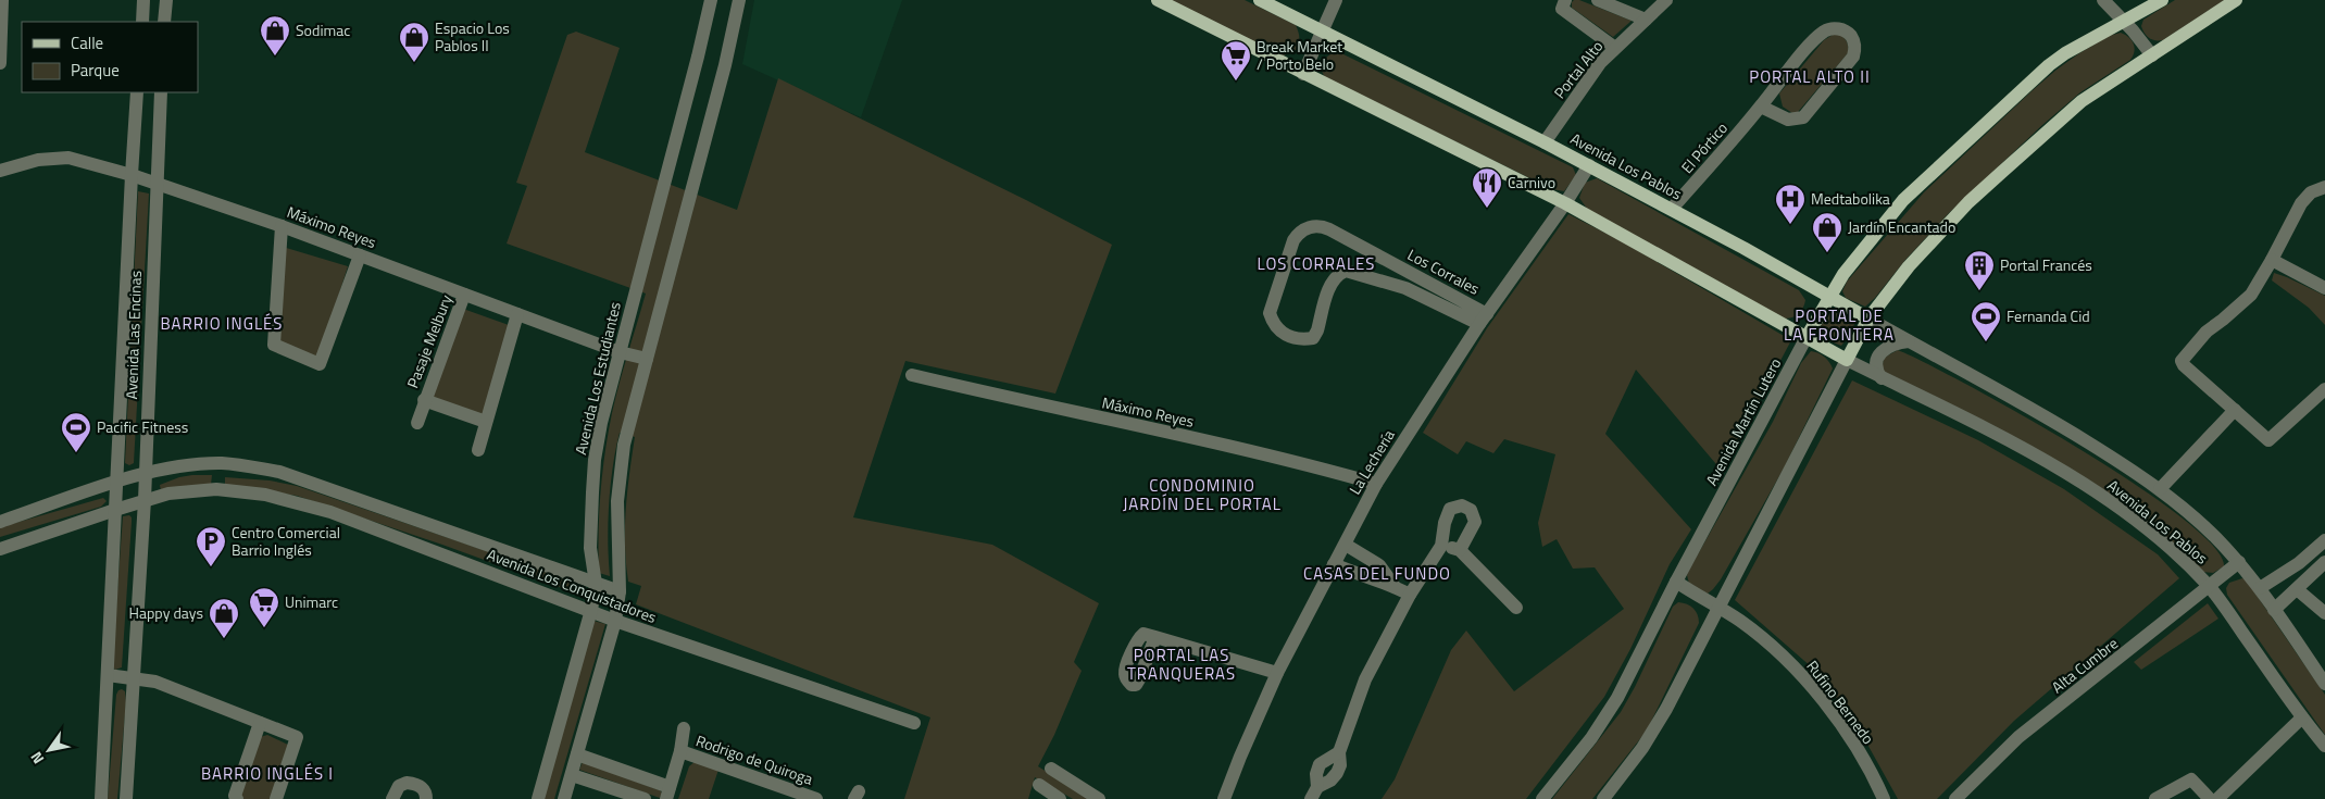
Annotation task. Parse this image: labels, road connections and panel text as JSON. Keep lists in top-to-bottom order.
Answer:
{
  "streets": {
    "main road": ["Avenida Los Pablos", "Avenida Martín Lutero"],
    "street": [
      "Portal Alto",
      "El Pórtico",
      "Máximo Reyes",
      "Los Corrales",
      "Avenida Las Encinas",
      "Pasaje Melbury",
      "Avenida Los Estudiantes",
      "La Lechería",
      "Avenida Los Conquistadores",
      "Alta Cumbre",
      "Rufino Bernedo",
      "Rodrigo de Quiroga"
    ]
  },
  "crossings": [
    ["Portal Alto", "Avenida Los Pablos"],
    ["El Pórtico", "Avenida Los Pablos"],
    ["Avenida Los Pablos", "Avenida Martín Lutero"],
    ["Avenida Los Pablos", "La Lechería"],
    ["Avenida Los Pablos", "Alta Cumbre"],
    ["Máximo Reyes", "Avenida Las Encinas"],
    ["Máximo Reyes", "Pasaje Melbury"],
    ["Máximo Reyes", "Avenida Los Estudiantes"],
    ["Máximo Reyes", "La Lechería"],
    ["Los Corrales", "La Lechería"],
    ["Avenida Las Encinas", "Avenida Los Conquistadores"],
    ["Avenida Los Estudiantes", "Avenida Los Conquistadores"],
    ["Avenida Martín Lutero", "Rufino Bernedo"]
  ],
  "districts": [
    "PORTAL ALTO II",
    "LOS CORRALES",
    "PORTAL DE LA FRONTERA",
    "BARRIO INGLÉS",
    "CONDOMINIO JARDÍN DEL PORTAL",
    "CASAS DEL FUNDO",
    "PORTAL LAS TRANQUERAS",
    "BARRIO INGLÉS I"
  ],
  "places": {
    "shop": [
      "Sodimac",
      "Espacio Los Pablos II",
      "Jardín Encantado",
      "Happy days"
    ],
    "supermarket": ["Break Market / Porto Belo", "Unimarc"],
    "restaurant": ["Carnivo"],
    "hospital": ["Medtabolika"],
    "building": ["Portal Francés"],
    "sports": ["Fernanda Cid", "Pacific Fitness"],
    "parking": ["Centro Comercial Barrio Inglés"]
  },
  "legend": ["Calle", "Parque"],
  "north": "bottom left"
}
